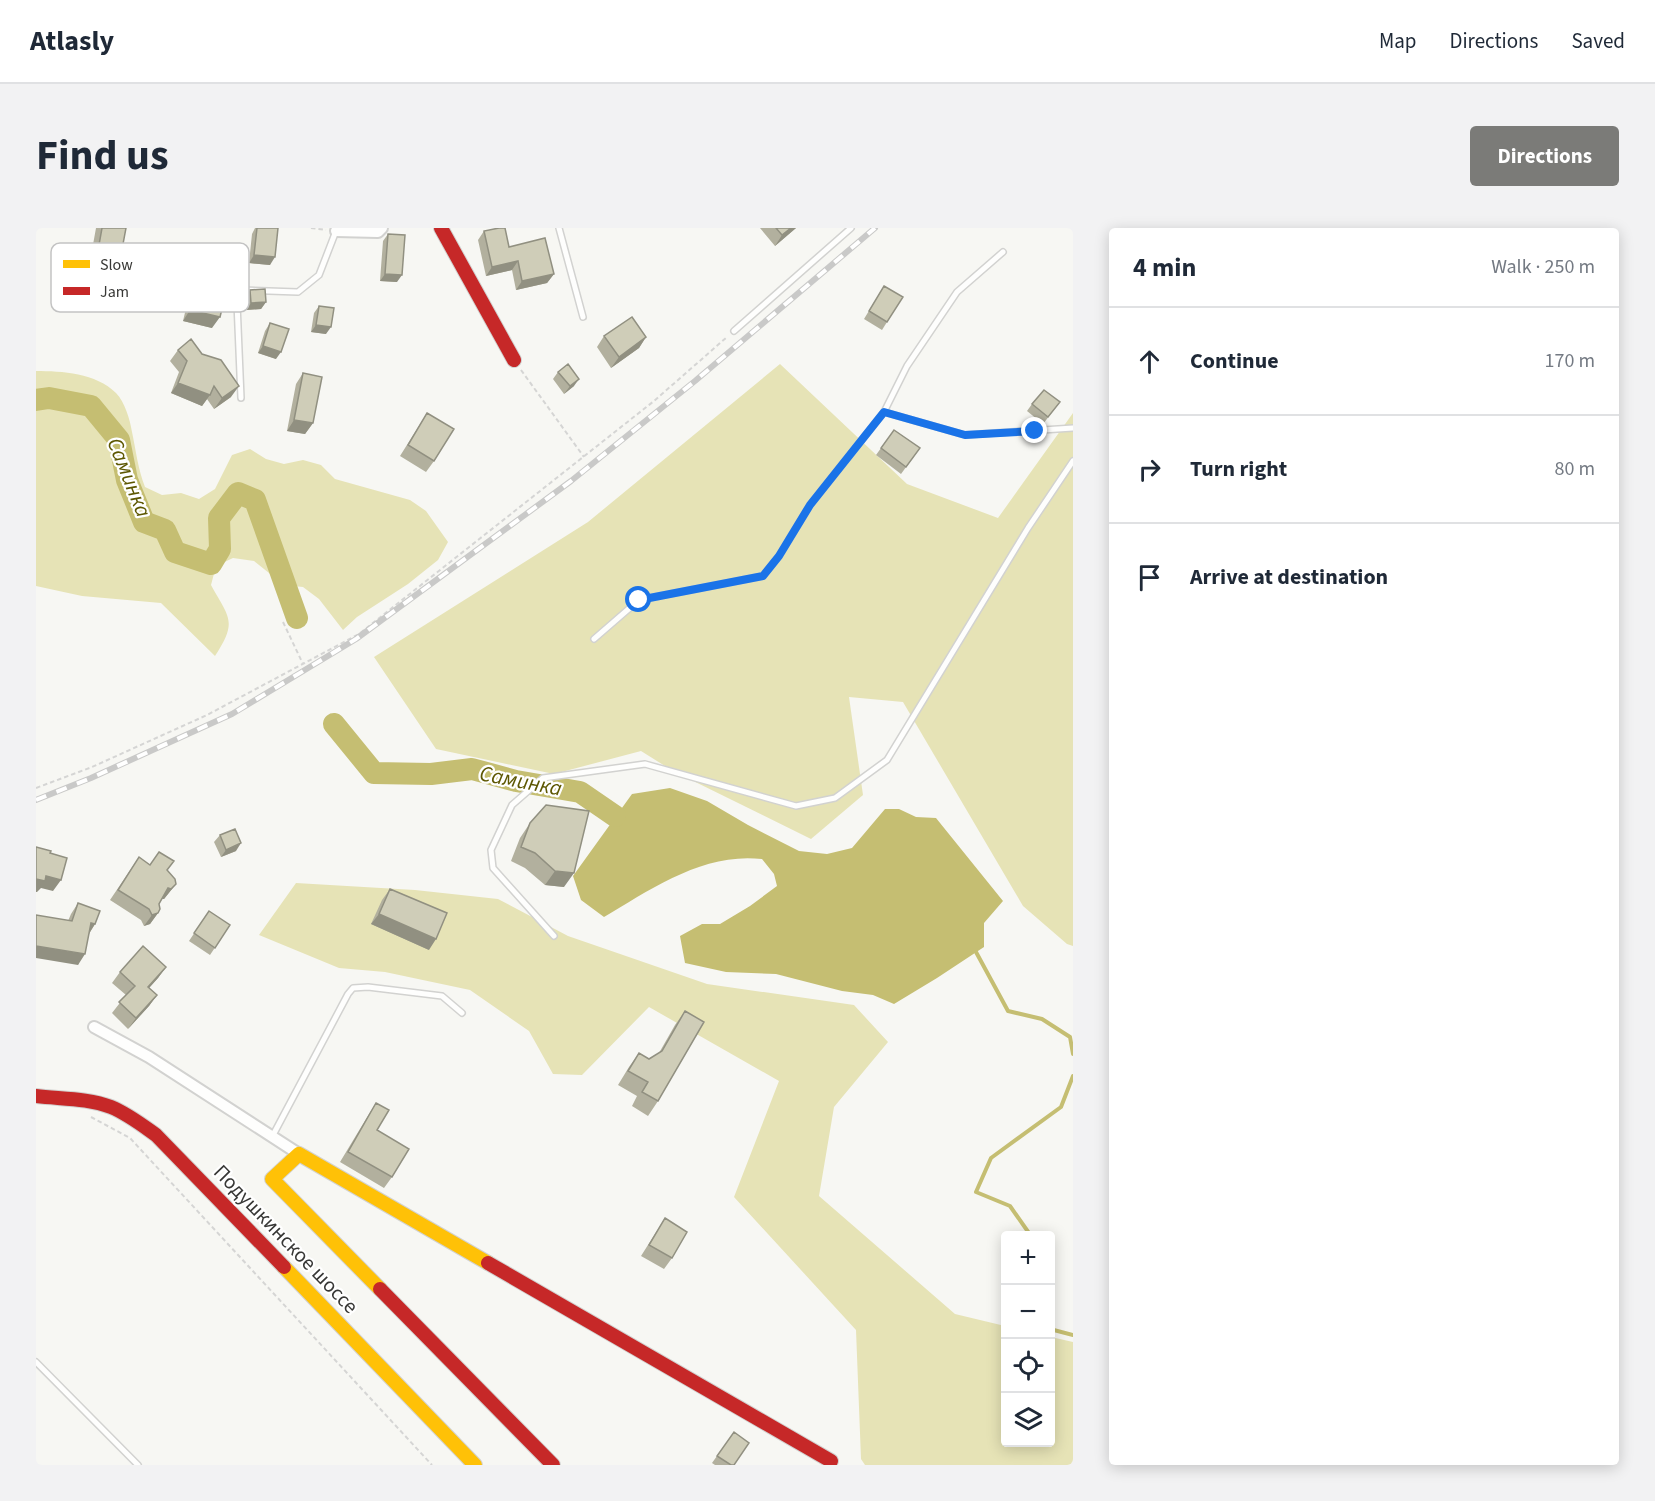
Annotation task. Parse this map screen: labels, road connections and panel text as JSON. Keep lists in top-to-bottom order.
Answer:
{
  "streets": {
    "street": ["Подушкинское шоссе"]
  },
  "water": ["Саминка"],
  "legend": ["Slow", "Jam"],
  "page": {
    "header": "Atlasly",
    "nav": ["Map", "Directions", "Saved"],
    "title": "Find us",
    "buttons": "Directions",
    "heading": ["4 min", "Walk · 250 m"],
    "list": [
      ["Continue", "170 m"],
      ["Turn right", "80 m"],
      "Arrive at destination"
    ],
    "map_buttons": ["+", "−"]
  }
}
